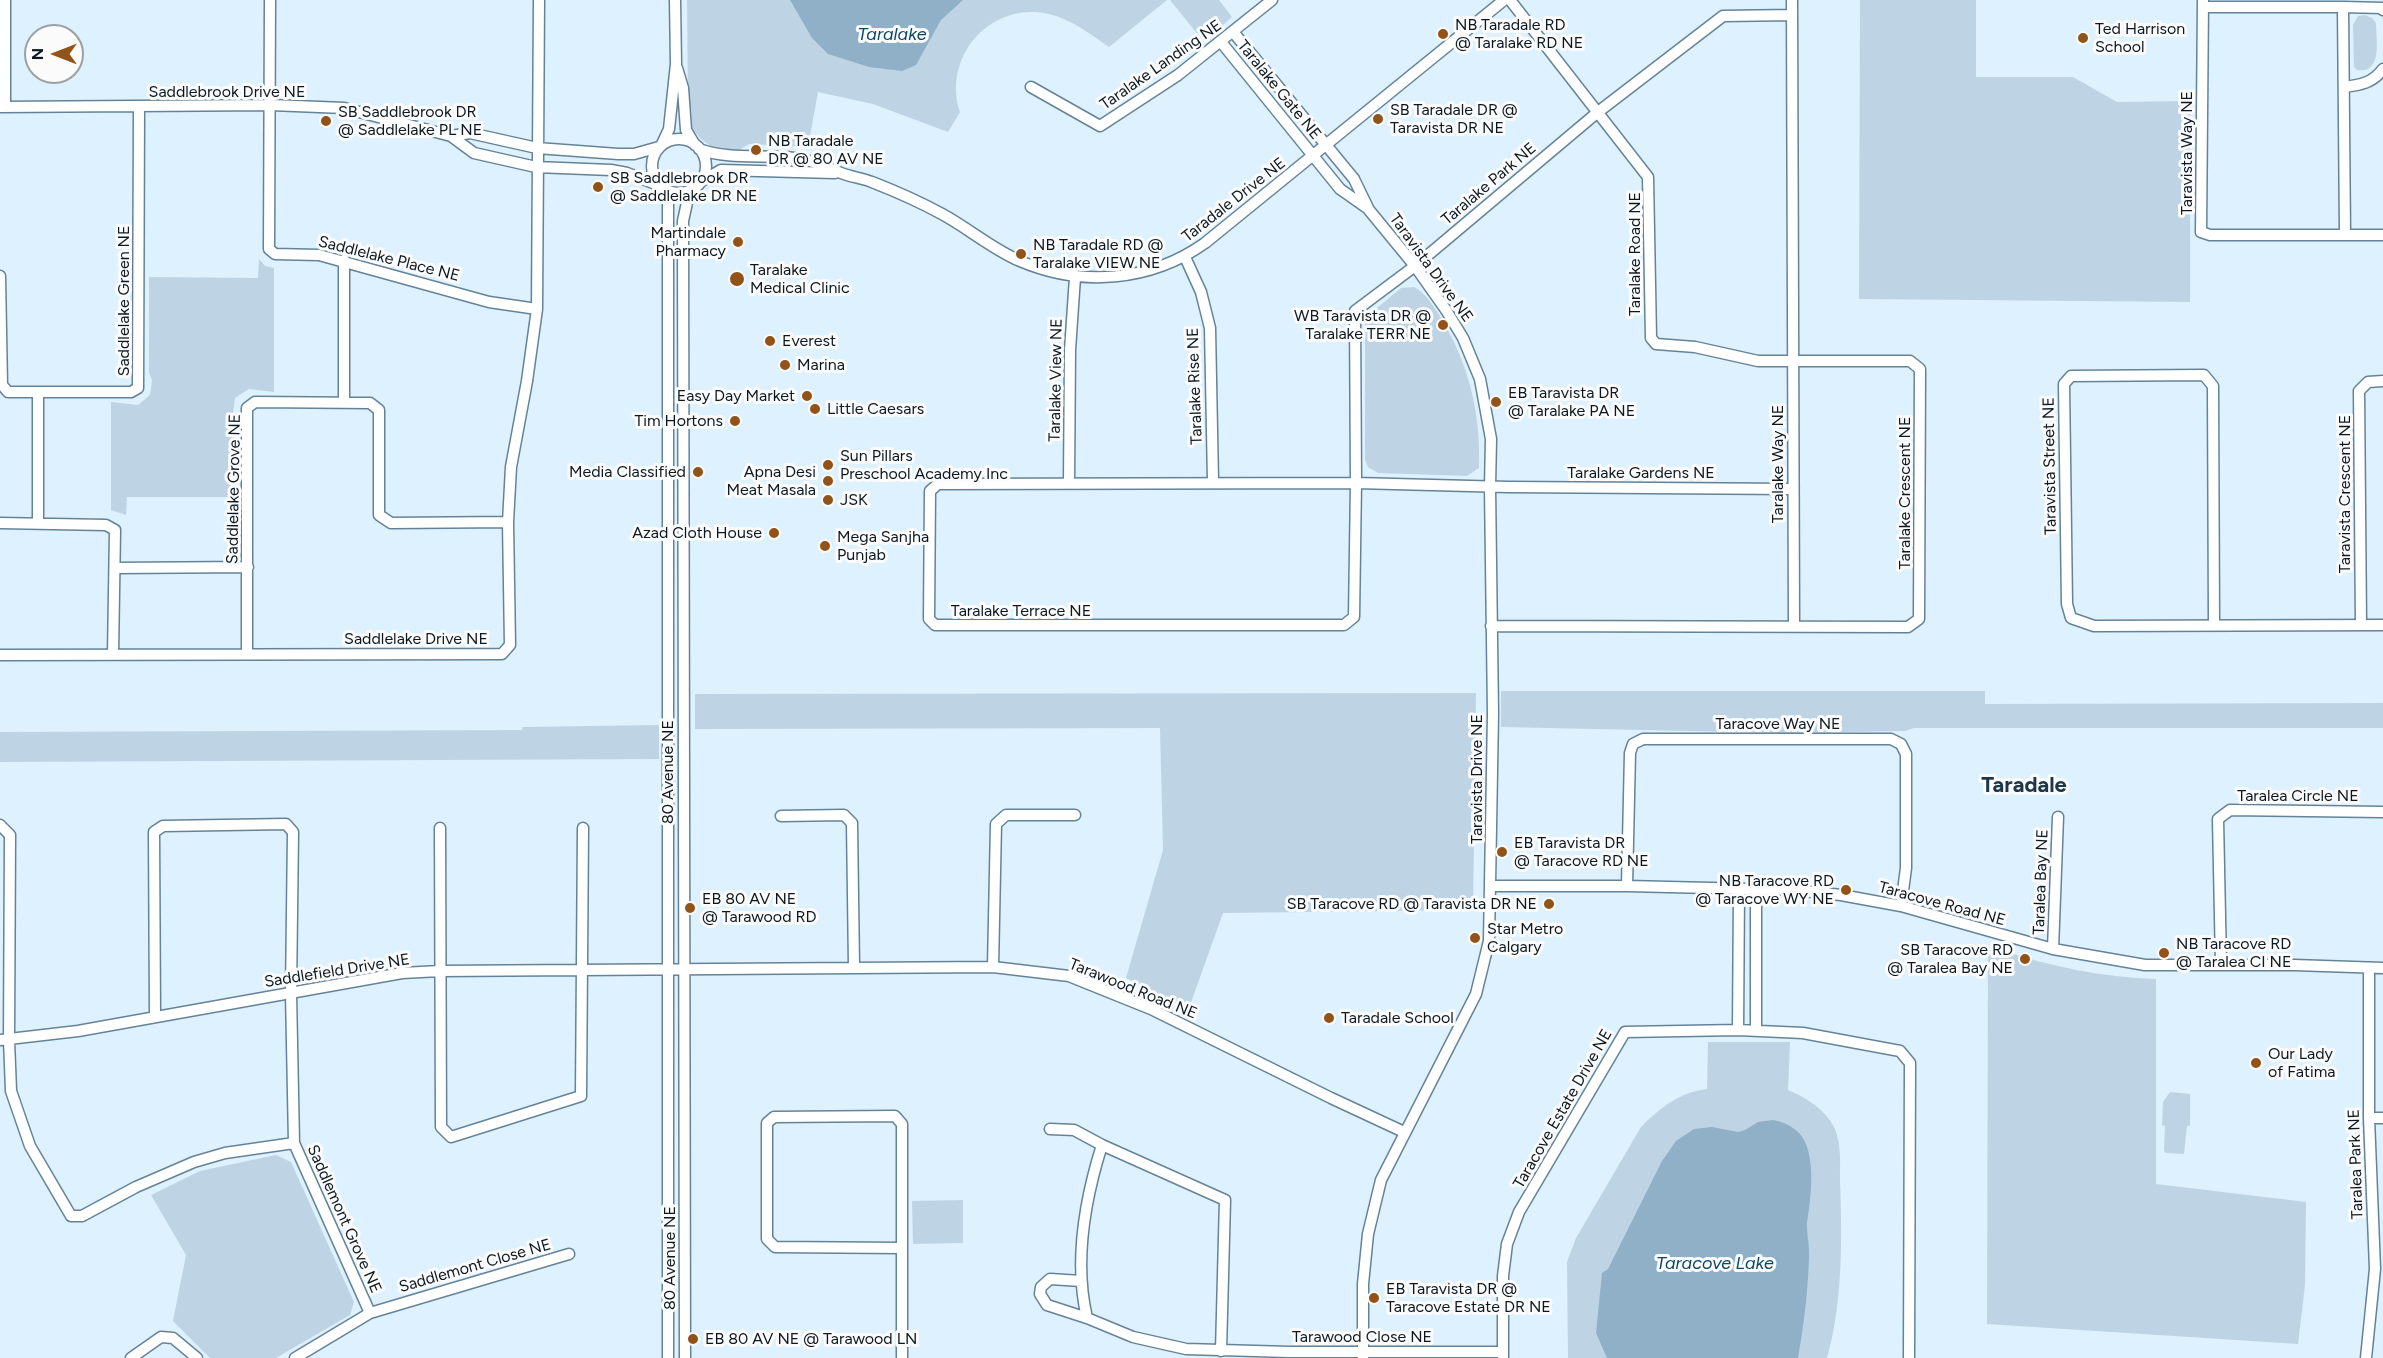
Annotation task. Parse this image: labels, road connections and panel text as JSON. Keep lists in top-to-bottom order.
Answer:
{
  "streets": {
    "street": [
      "Taralake Landing NE",
      "Taralake Gate NE",
      "Saddlebrook Drive NE",
      "Taravista Way NE",
      "Taralake Park NE",
      "Taradale Drive NE",
      "Taralake Road NE",
      "Saddlelake Place NE",
      "Taravista Drive NE",
      "Saddlelake Green NE",
      "Taralake View NE",
      "Taralake Rise NE",
      "Taralake Way NE",
      "Taravista Street NE",
      "Taralake Gardens NE",
      "Saddlelake Grove NE",
      "Taralake Crescent NE",
      "Taravista Crescent NE",
      "Taralake Terrace NE",
      "Saddlelake Drive NE",
      "Taracove Way NE",
      "80 Avenue NE",
      "Taralea Circle NE",
      "Taralea Bay NE",
      "Taracove Road NE",
      "Saddlefield Drive NE",
      "Tarawood Road NE",
      "Taracove Estate Drive NE",
      "Taralea Park NE",
      "Saddlemont Grove NE",
      "Saddlemont Close NE",
      "Tarawood Close NE"
    ]
  },
  "crossings": [
    ["Taralake Landing NE", "Taralake Gate NE"],
    ["Taralake Gate NE", "Taradale Drive NE"],
    ["Taralake Gate NE", "Taravista Drive NE"],
    ["Saddlebrook Drive NE", "Taradale Drive NE"],
    ["Saddlebrook Drive NE", "Saddlelake Place NE"],
    ["Saddlebrook Drive NE", "Saddlelake Green NE"],
    ["Saddlebrook Drive NE", "Saddlelake Drive NE"],
    ["Saddlebrook Drive NE", "80 Avenue NE"],
    ["Taralake Park NE", "Taralake Road NE"],
    ["Taralake Park NE", "Taravista Drive NE"],
    ["Taralake Park NE", "Taralake Way NE"],
    ["Taralake Park NE", "Taralake Terrace NE"],
    ["Taradale Drive NE", "Taravista Drive NE"],
    ["Taradale Drive NE", "Taralake View NE"],
    ["Taradale Drive NE", "Taralake Rise NE"],
    ["Taradale Drive NE", "80 Avenue NE"],
    ["Taralake Road NE", "Taralake Way NE"],
    ["Taralake Road NE", "Taralake Crescent NE"],
    ["Saddlelake Place NE", "Saddlelake Drive NE"],
    ["Taravista Drive NE", "Taralake Gardens NE"],
    ["Taravista Drive NE", "Taralake Terrace NE"],
    ["Taravista Drive NE", "Taracove Road NE"],
    ["Taravista Drive NE", "Tarawood Road NE"],
    ["Taravista Drive NE", "Tarawood Close NE"],
    ["Taralake View NE", "Taralake Terrace NE"],
    ["Taralake Rise NE", "Taralake Terrace NE"],
    ["Taralake Way NE", "Taralake Gardens NE"],
    ["Taralake Way NE", "Taralake Crescent NE"],
    ["Taravista Street NE", "Taravista Crescent NE"],
    ["Taralake Gardens NE", "Taralake Terrace NE"],
    ["Saddlelake Grove NE", "Saddlelake Drive NE"],
    ["Taracove Way NE", "Taracove Road NE"],
    ["80 Avenue NE", "Saddlefield Drive NE"],
    ["80 Avenue NE", "Tarawood Road NE"],
    ["Taralea Circle NE", "Taracove Road NE"],
    ["Taralea Bay NE", "Taracove Road NE"],
    ["Taracove Road NE", "Taralea Park NE"],
    ["Saddlefield Drive NE", "Tarawood Road NE"],
    ["Saddlefield Drive NE", "Saddlemont Grove NE"],
    ["Taracove Estate Drive NE", "Tarawood Close NE"],
    ["Saddlemont Grove NE", "Saddlemont Close NE"]
  ],
  "districts": ["Taradale"],
  "water": ["Taralake", "Taracove Lake"],
  "places": [
    "NB Taradale RD @ Taralake RD NE",
    "Ted Harrison School",
    "SB Taradale DR @ Taravista DR NE",
    "SB Saddlebrook DR @ Saddlelake PL NE",
    "NB Taradale DR @ 80 AV NE",
    "SB Saddlebrook DR @ Saddlelake DR NE",
    "Martindale Pharmacy",
    "NB Taradale RD @ Taralake VIEW NE",
    "Taralake Medical Clinic",
    "WB Taravista DR @ Taralake TERR NE",
    "Everest",
    "Marina",
    "Easy Day Market",
    "EB Taravista DR @ Taralake PA NE",
    "Little Caesars",
    "Tim Hortons",
    "Sun Pillars Preschool Academy Inc",
    "Media Classified",
    "Apna Desi Meat Masala",
    "JSK",
    "Azad Cloth House",
    "Mega Sanjha Punjab",
    "EB Taravista DR @ Taracove RD NE",
    "NB Taracove RD @ Taracove WY NE",
    "SB Taracove RD @ Taravista DR NE",
    "EB 80 AV NE @ Tarawood RD",
    "Star Metro Calgary",
    "NB Taracove RD @ Taralea CI NE",
    "SB Taracove RD @ Taralea Bay NE",
    "Taradale School",
    "Our Lady of Fatima",
    "EB Taravista DR @ Taracove Estate DR NE",
    "EB 80 AV NE @ Tarawood LN"
  ],
  "north": "left"
}
